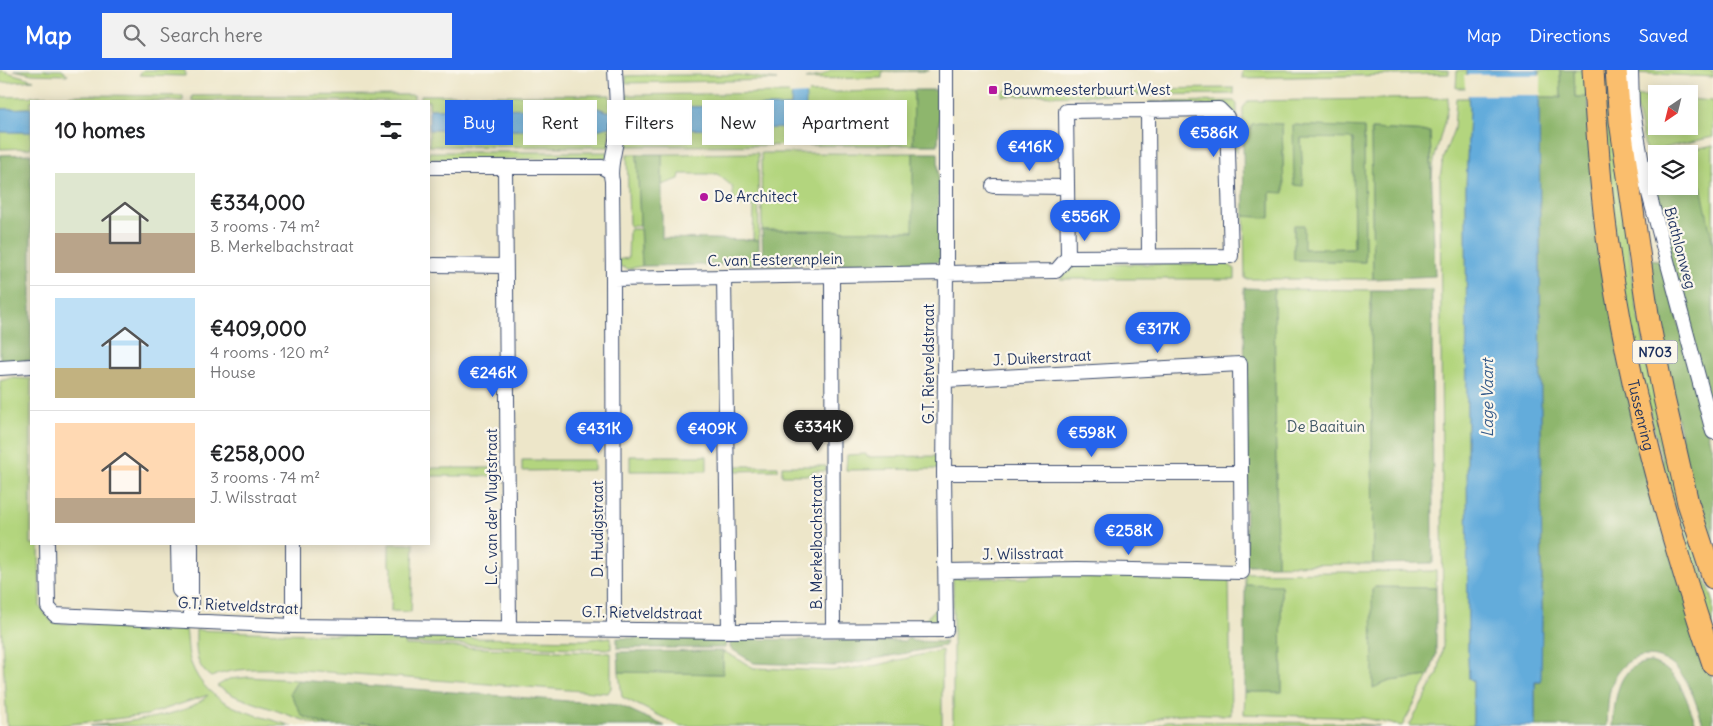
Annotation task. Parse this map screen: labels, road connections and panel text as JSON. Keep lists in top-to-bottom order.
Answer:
{
  "streets": {
    "highway": ["N703", "Tussenring"],
    "street": [
      "Biathlonweg",
      "C. van Eesterenplein",
      "J. Duikerstraat",
      "G.T. Rietveldstraat",
      "L.C. van der Vlugtstraat",
      "D. Hudigstraat",
      "B. Merkelbachstraat",
      "J. Wilsstraat"
    ]
  },
  "crossings": [
    ["C. van Eesterenplein", "G.T. Rietveldstraat"],
    ["C. van Eesterenplein", "D. Hudigstraat"],
    ["C. van Eesterenplein", "B. Merkelbachstraat"],
    ["J. Duikerstraat", "G.T. Rietveldstraat"],
    ["J. Duikerstraat", "J. Wilsstraat"],
    ["G.T. Rietveldstraat", "L.C. van der Vlugtstraat"],
    ["G.T. Rietveldstraat", "D. Hudigstraat"],
    ["G.T. Rietveldstraat", "B. Merkelbachstraat"],
    ["G.T. Rietveldstraat", "J. Wilsstraat"]
  ],
  "water": ["Lage Vaart"],
  "parks": ["De Baaituin"],
  "places": {
    "transit": ["Bouwmeesterbuurt West"],
    "other": ["De Architect"]
  },
  "north": "bottom left",
  "page": {
    "header": "Map",
    "search": "Search here",
    "nav": ["Map", "Directions", "Saved"],
    "chip": [
      "Buy",
      "Rent",
      "Filters",
      "New",
      "Apartment"
    ],
    "heading": "10 homes",
    "price": [
      "€586K",
      "€416K",
      "€556K",
      "€317K",
      "€246K",
      "€334K",
      "€431K",
      "€409K",
      "€598K",
      "€258K"
    ],
    "list": [
      {
        "name": "€334,000",
        "note": "3 rooms · 74 m² · B. Merkelbachstraat"
      },
      {
        "name": "€409,000",
        "note": "4 rooms · 120 m² · House"
      },
      {
        "name": "€258,000",
        "note": "3 rooms · 74 m² · J. Wilsstraat"
      }
    ]
  }
}
